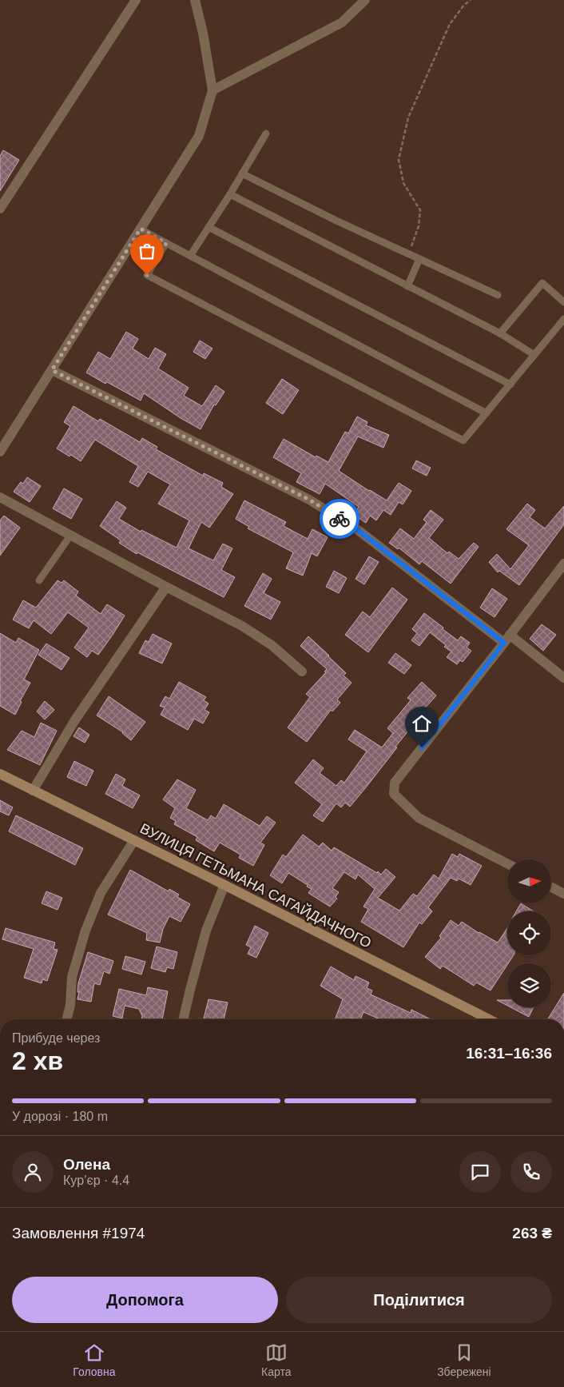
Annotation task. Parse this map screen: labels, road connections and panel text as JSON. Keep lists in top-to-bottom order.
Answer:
{
  "streets": {
    "main road": ["ВУЛИЦЯ ГЕТЬМАНА САГАЙДАЧНОГО"]
  },
  "north": "right",
  "page": {
    "heading": ["2 хв", "Прибуде через", "16:31–16:36"],
    "panel": [
      "Олена",
      "Кур’єр · 4.4",
      "Замовлення #1974",
      "263 ₴"
    ],
    "bar": "У дорозі · 180 m",
    "buttons": ["Допомога", "Поділитися"],
    "tabs": ["Головна", "Карта", "Збережені"]
  }
}
